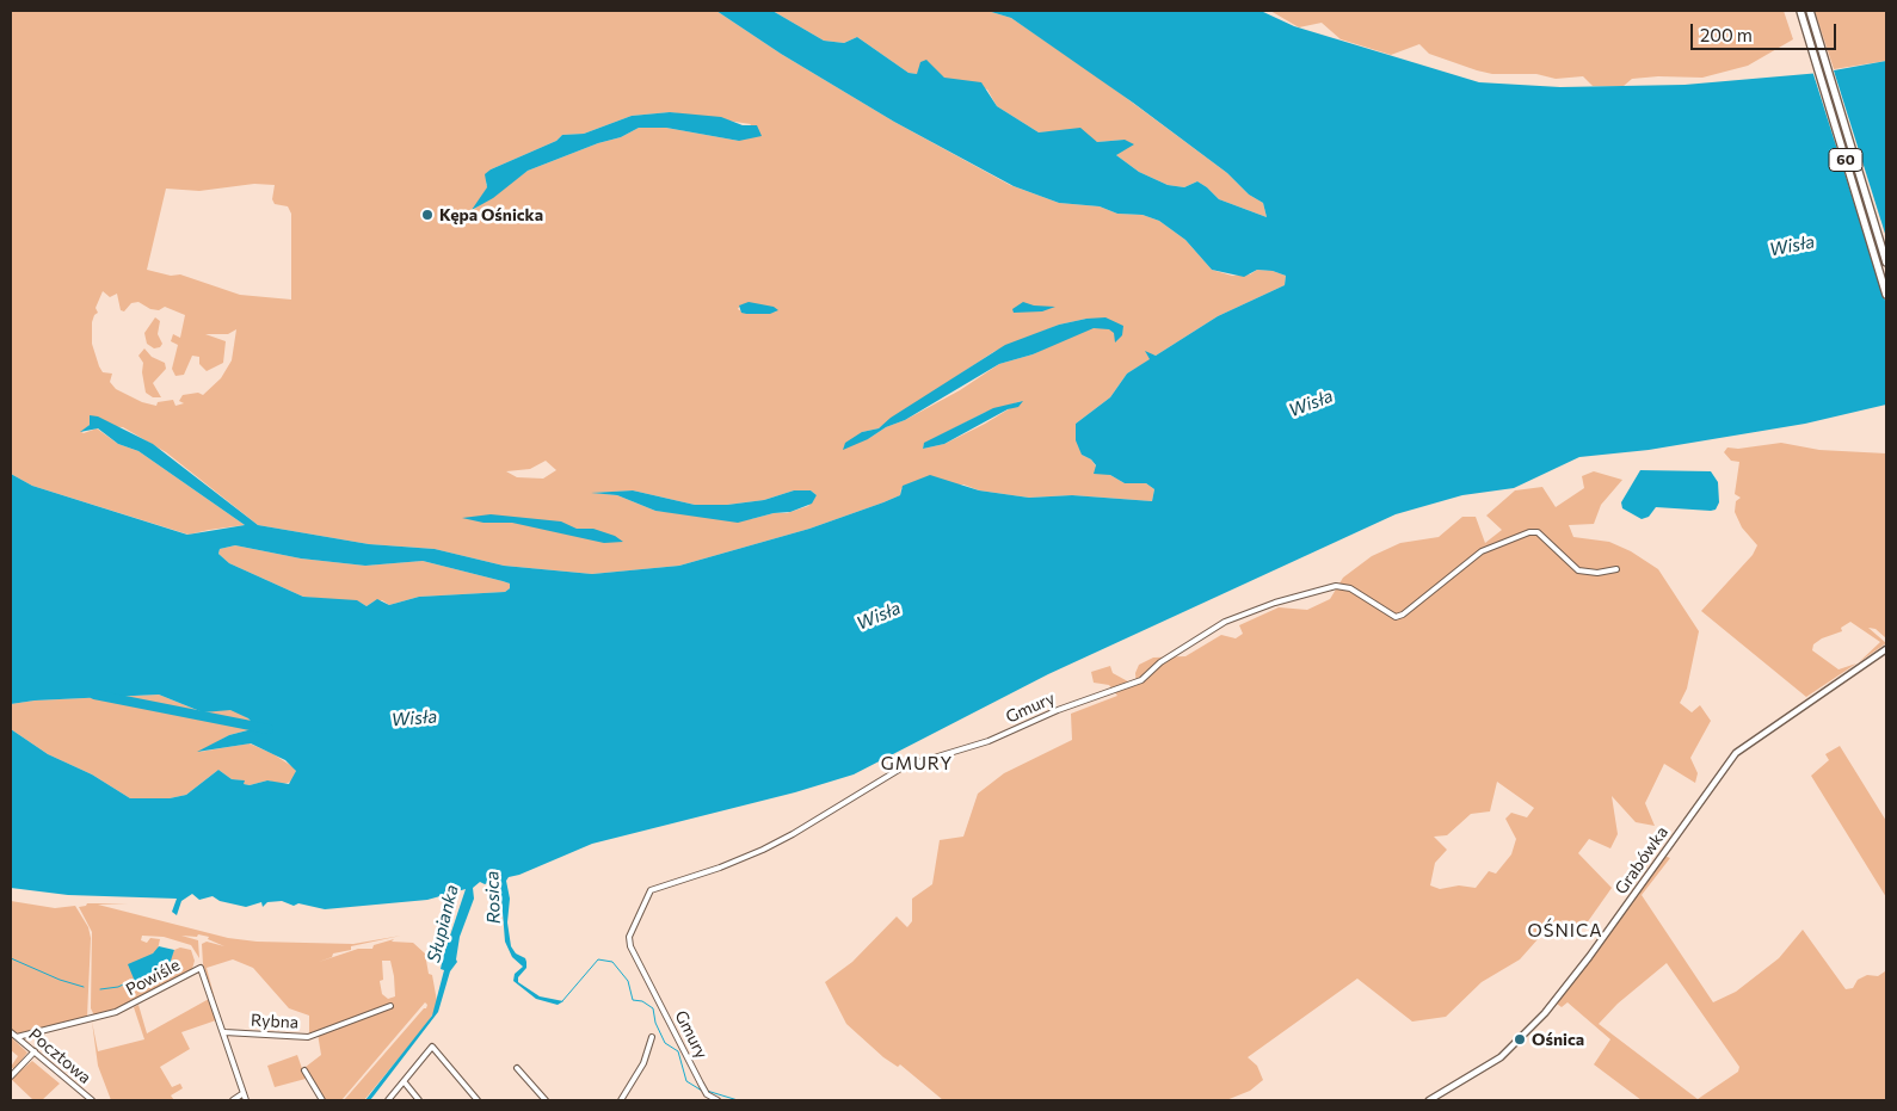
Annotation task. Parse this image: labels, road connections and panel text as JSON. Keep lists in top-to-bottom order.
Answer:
{
  "streets": {
    "main road": ["60"],
    "street": [
      "Gmury",
      "Grabówka",
      "Powiśle",
      "Rybna",
      "Pocztowa"
    ]
  },
  "crossings": [
    ["Powiśle", "Rybna"],
    ["Powiśle", "Pocztowa"]
  ],
  "districts": ["GMURY", "OŚNICA"],
  "water": ["Wisła", "Rosica", "Słupianka"],
  "places": ["Kępa Ośnicka", "Ośnica"],
  "scale_bar": "200 m"
}
